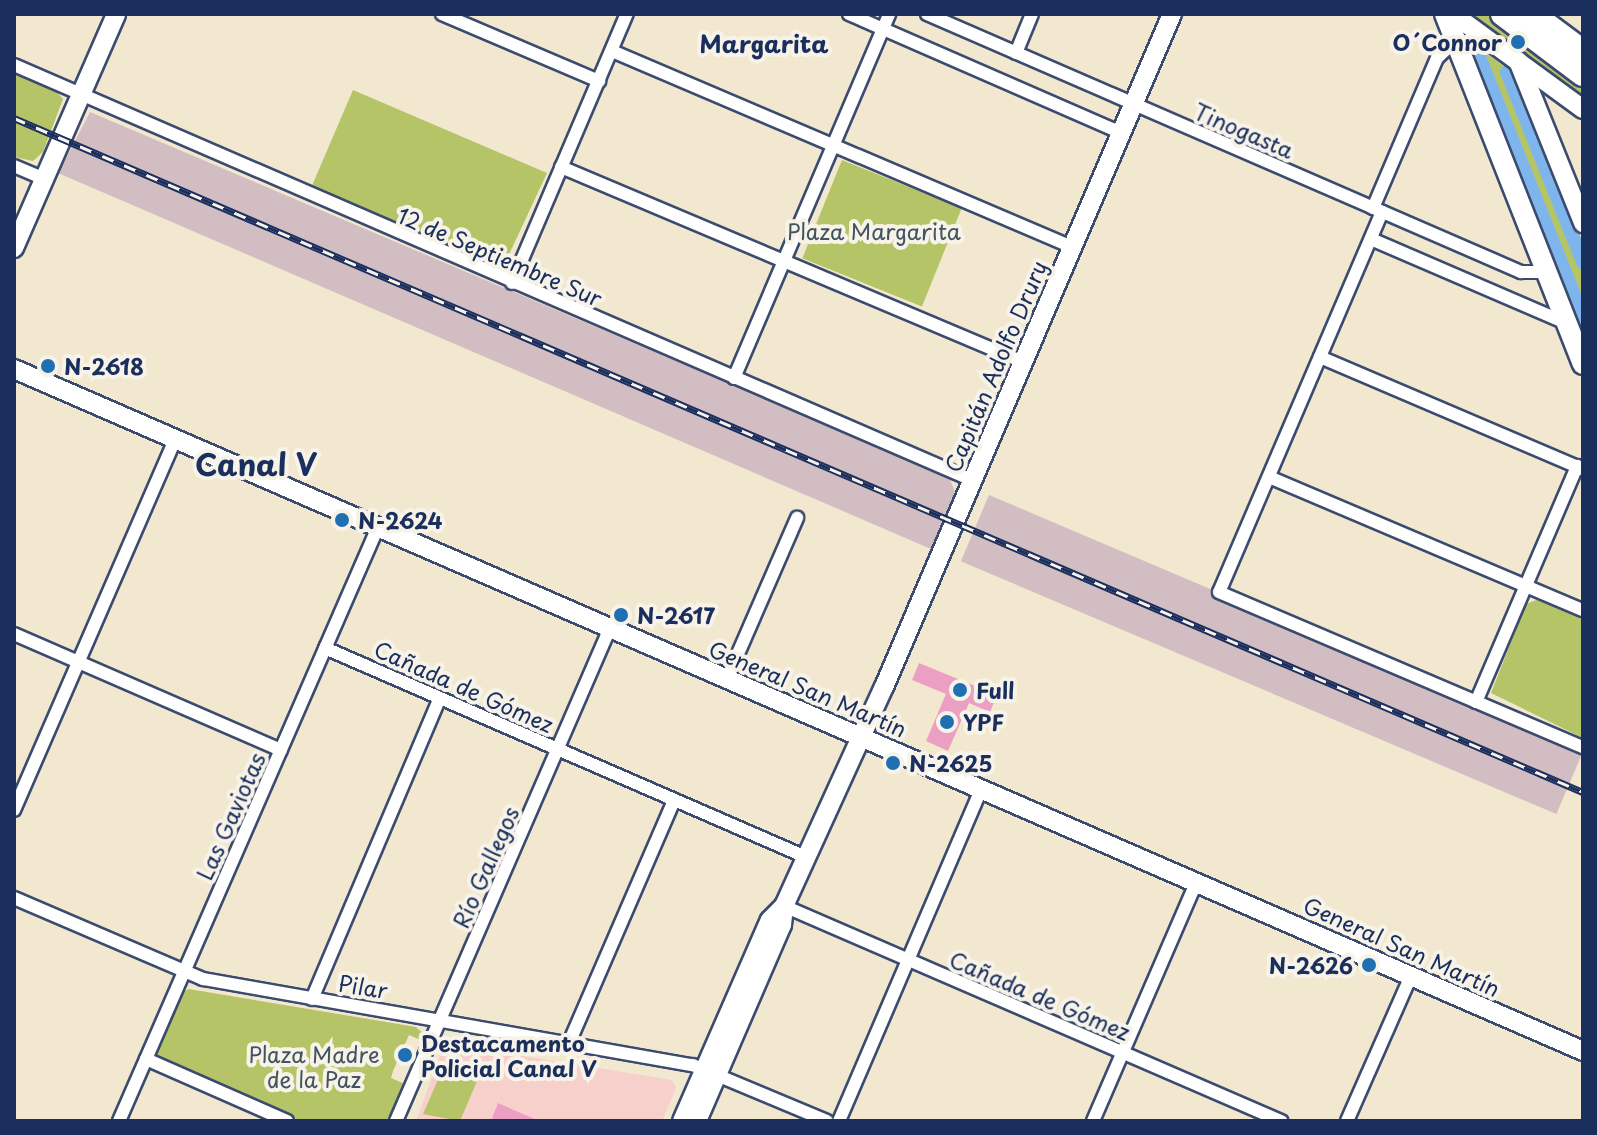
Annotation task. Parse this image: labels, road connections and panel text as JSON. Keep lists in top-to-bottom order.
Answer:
{
  "streets": {
    "main road": ["Capitán Adolfo Drury", "General San Martín"],
    "street": [
      "Tinogasta",
      "12 de Septiembre Sur",
      "Cañada de Gómez",
      "Las Gaviotas",
      "Río Gallegos",
      "Pilar"
    ]
  },
  "crossings": [
    ["Tinogasta", "Capitán Adolfo Drury"],
    ["12 de Septiembre Sur", "Capitán Adolfo Drury"],
    ["Capitán Adolfo Drury", "Cañada de Gómez"],
    ["Capitán Adolfo Drury", "General San Martín"],
    ["Capitán Adolfo Drury", "Pilar"],
    ["Cañada de Gómez", "Las Gaviotas"],
    ["Cañada de Gómez", "Río Gallegos"],
    ["General San Martín", "Las Gaviotas"],
    ["General San Martín", "Río Gallegos"],
    ["Las Gaviotas", "Pilar"],
    ["Río Gallegos", "Pilar"]
  ],
  "districts": ["Margarita", "Canal V"],
  "parks": ["Plaza Margarita", "Plaza Madre de la Paz"],
  "places": [
    "O´Connor",
    "N-2618",
    "N-2624",
    "N-2617",
    "Full",
    "YPF",
    "N-2625",
    "N-2626",
    "Destacamento Policial Canal V"
  ]
}
